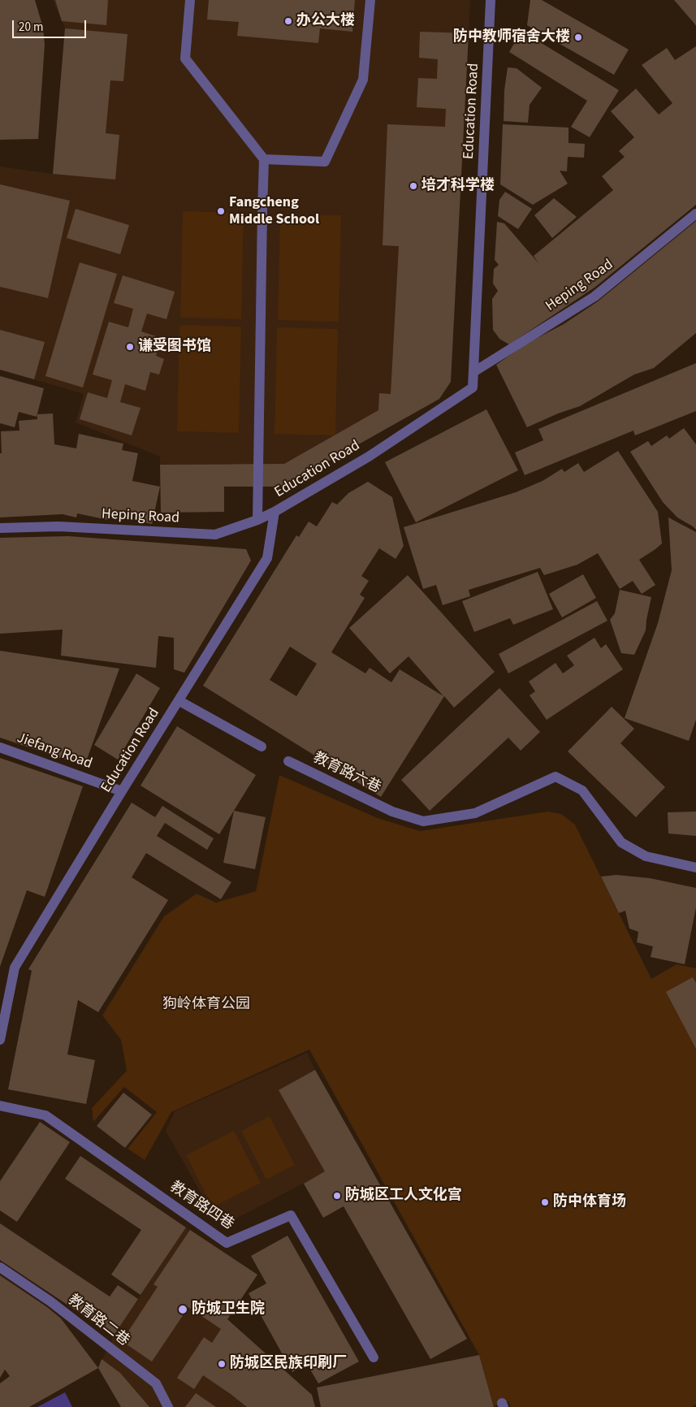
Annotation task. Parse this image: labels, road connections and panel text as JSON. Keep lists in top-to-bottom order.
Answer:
{
  "streets": {
    "street": [
      "Education Road",
      "Heping Road",
      "Jiefang Road",
      "教育路六巷",
      "教育路四巷",
      "教育路二巷"
    ]
  },
  "crossings": [
    ["Education Road", "Heping Road"],
    ["Education Road", "Jiefang Road"]
  ],
  "parks": ["狗岭体育公园"],
  "places": [
    "办公大楼",
    "防中教师宿舍大楼",
    "培才科学楼",
    "Fangcheng Middle School",
    "谦受图书馆",
    "防城区工人文化宫",
    "防中体育场",
    "防城卫生院",
    "防城区民族印刷厂"
  ],
  "scale_bar": "20 m"
}
